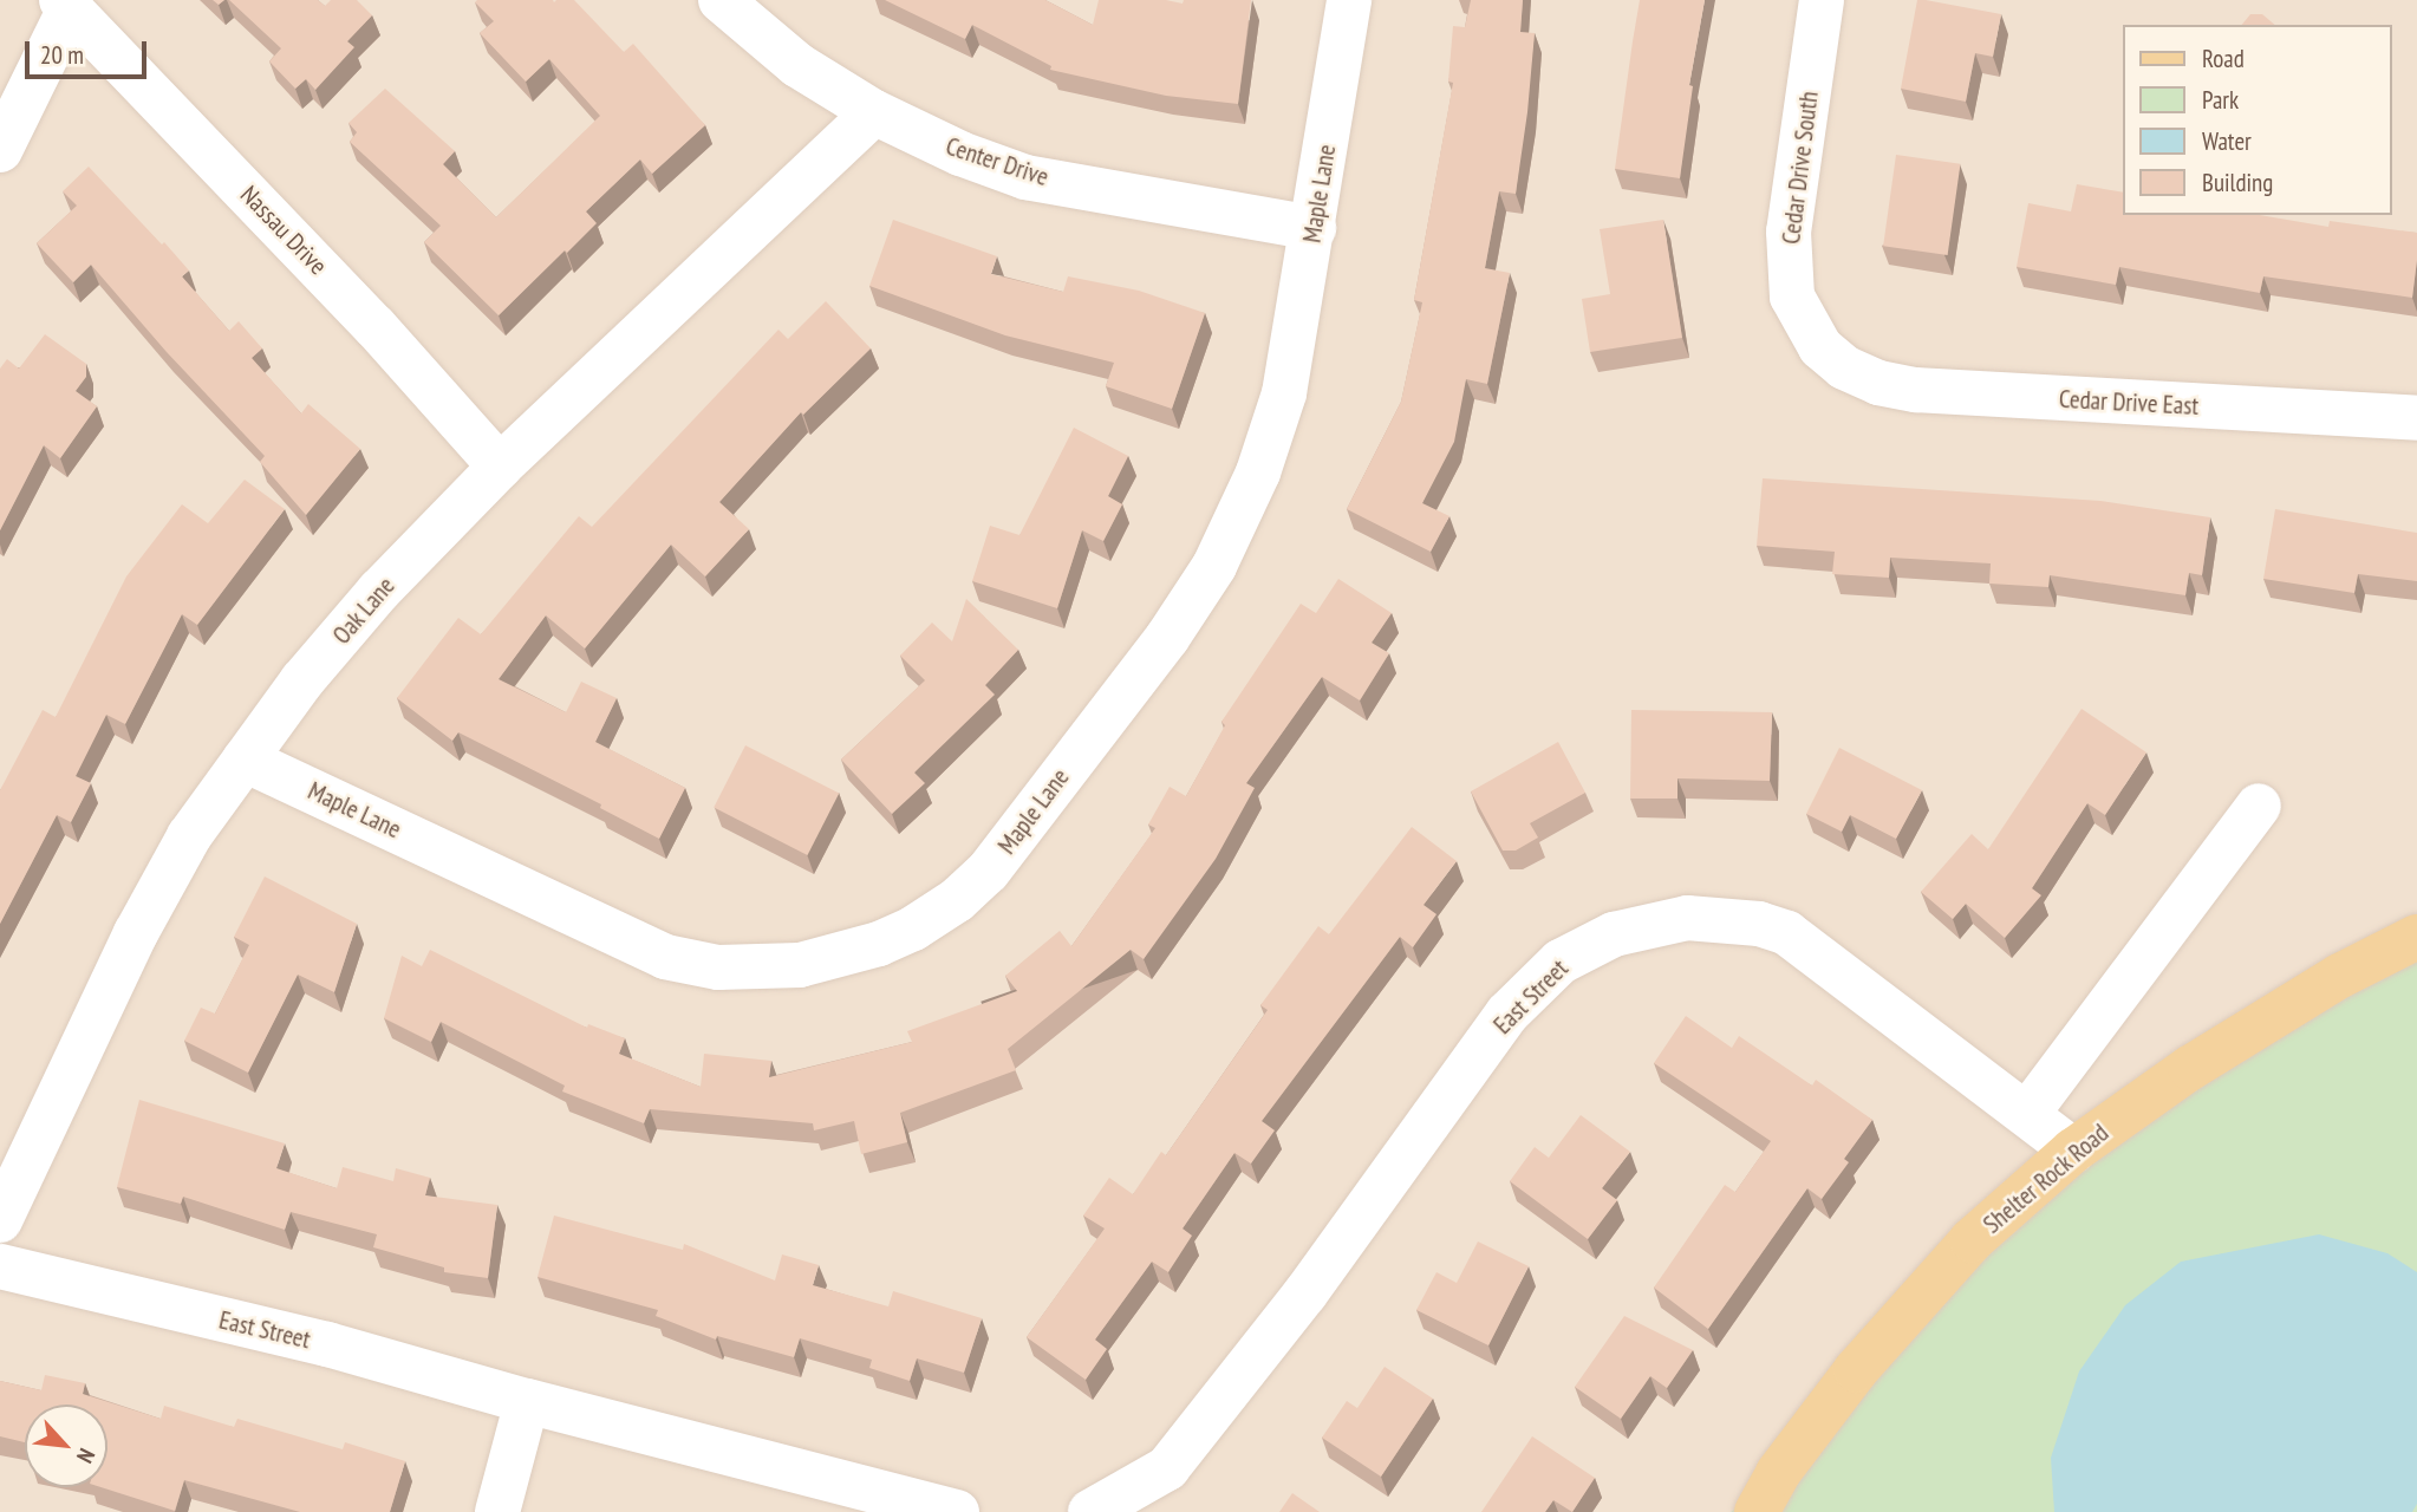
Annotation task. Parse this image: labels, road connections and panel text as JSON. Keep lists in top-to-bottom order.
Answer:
{
  "streets": {
    "main road": ["Shelter Rock Road"],
    "street": [
      "Center Drive",
      "Cedar Drive South",
      "Maple Lane",
      "Nassau Drive",
      "Cedar Drive East",
      "Oak Lane",
      "East Street"
    ]
  },
  "crossings": [
    ["Center Drive", "Maple Lane"],
    ["Center Drive", "Oak Lane"],
    ["Cedar Drive South", "Cedar Drive East"],
    ["Maple Lane", "Oak Lane"],
    ["Nassau Drive", "Oak Lane"],
    ["East Street", "Shelter Rock Road"]
  ],
  "legend": [
    "Road",
    "Park",
    "Water",
    "Building"
  ],
  "scale_bar": "20 m",
  "north": "bottom right"
}
